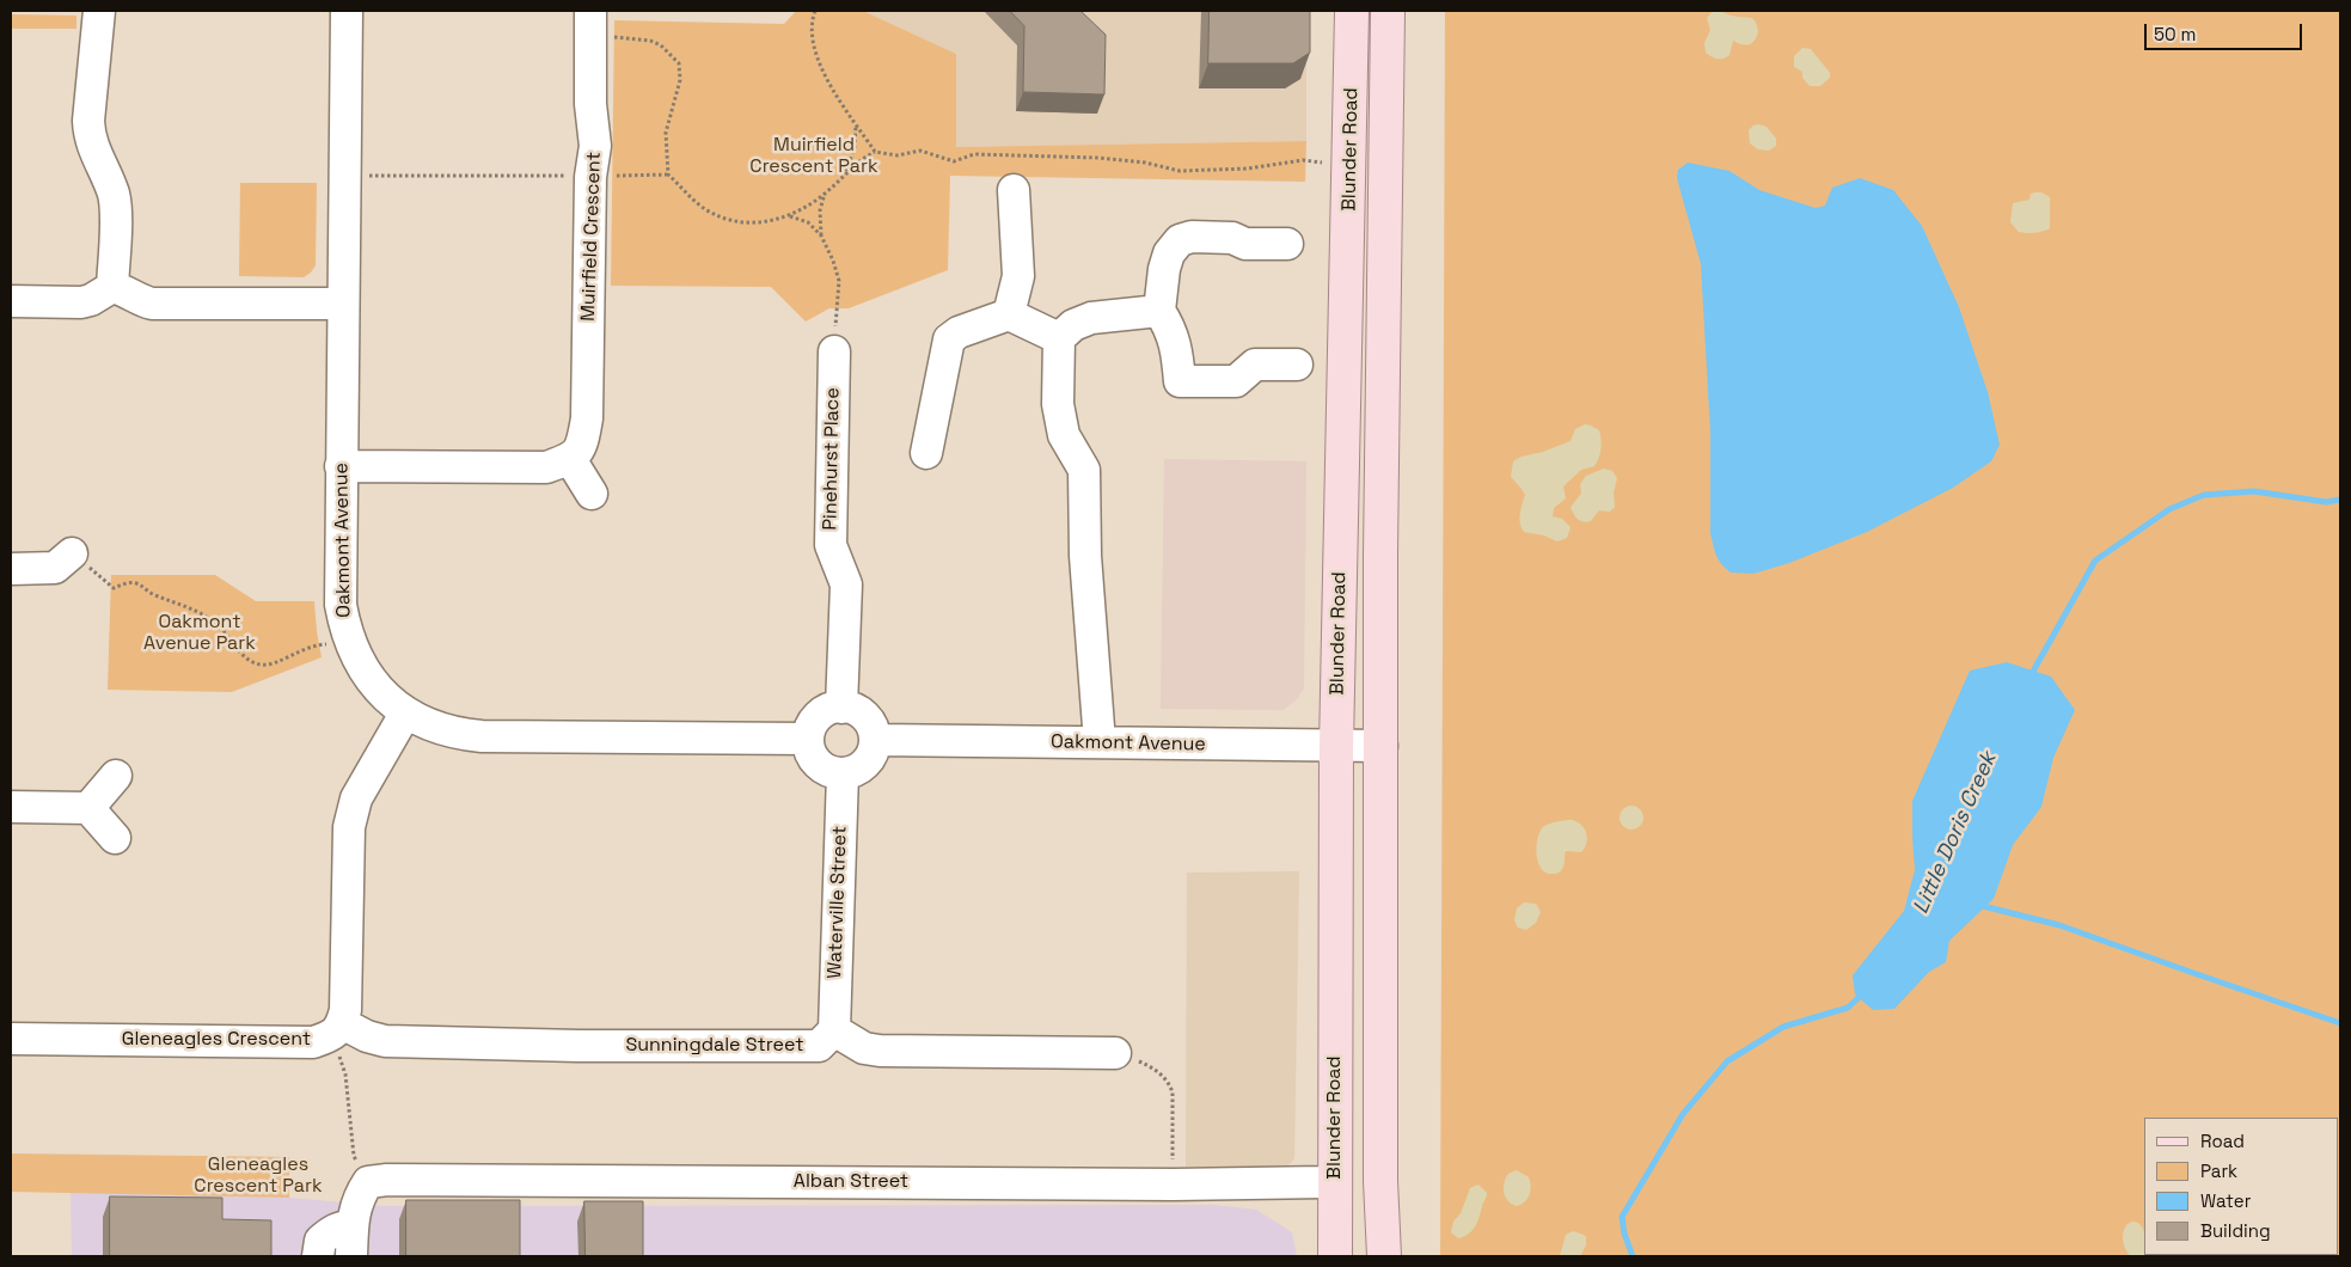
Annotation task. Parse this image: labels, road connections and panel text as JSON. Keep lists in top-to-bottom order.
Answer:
{
  "streets": {
    "main road": ["Blunder Road"],
    "street": [
      "Muirfield Crescent",
      "Pinehurst Place",
      "Oakmont Avenue",
      "Waterville Street",
      "Gleneagles Crescent",
      "Sunningdale Street",
      "Alban Street"
    ]
  },
  "crossings": [
    ["Blunder Road", "Oakmont Avenue"],
    ["Blunder Road", "Alban Street"],
    ["Pinehurst Place", "Oakmont Avenue"],
    ["Pinehurst Place", "Waterville Street"],
    ["Oakmont Avenue", "Waterville Street"],
    ["Waterville Street", "Sunningdale Street"],
    ["Gleneagles Crescent", "Sunningdale Street"]
  ],
  "water": ["Little Doris Creek"],
  "parks": ["Muirfield Crescent Park", "Oakmont Avenue Park", "Gleneagles Crescent Park"],
  "legend": [
    "Road",
    "Park",
    "Water",
    "Building"
  ],
  "scale_bar": "50 m"
}
